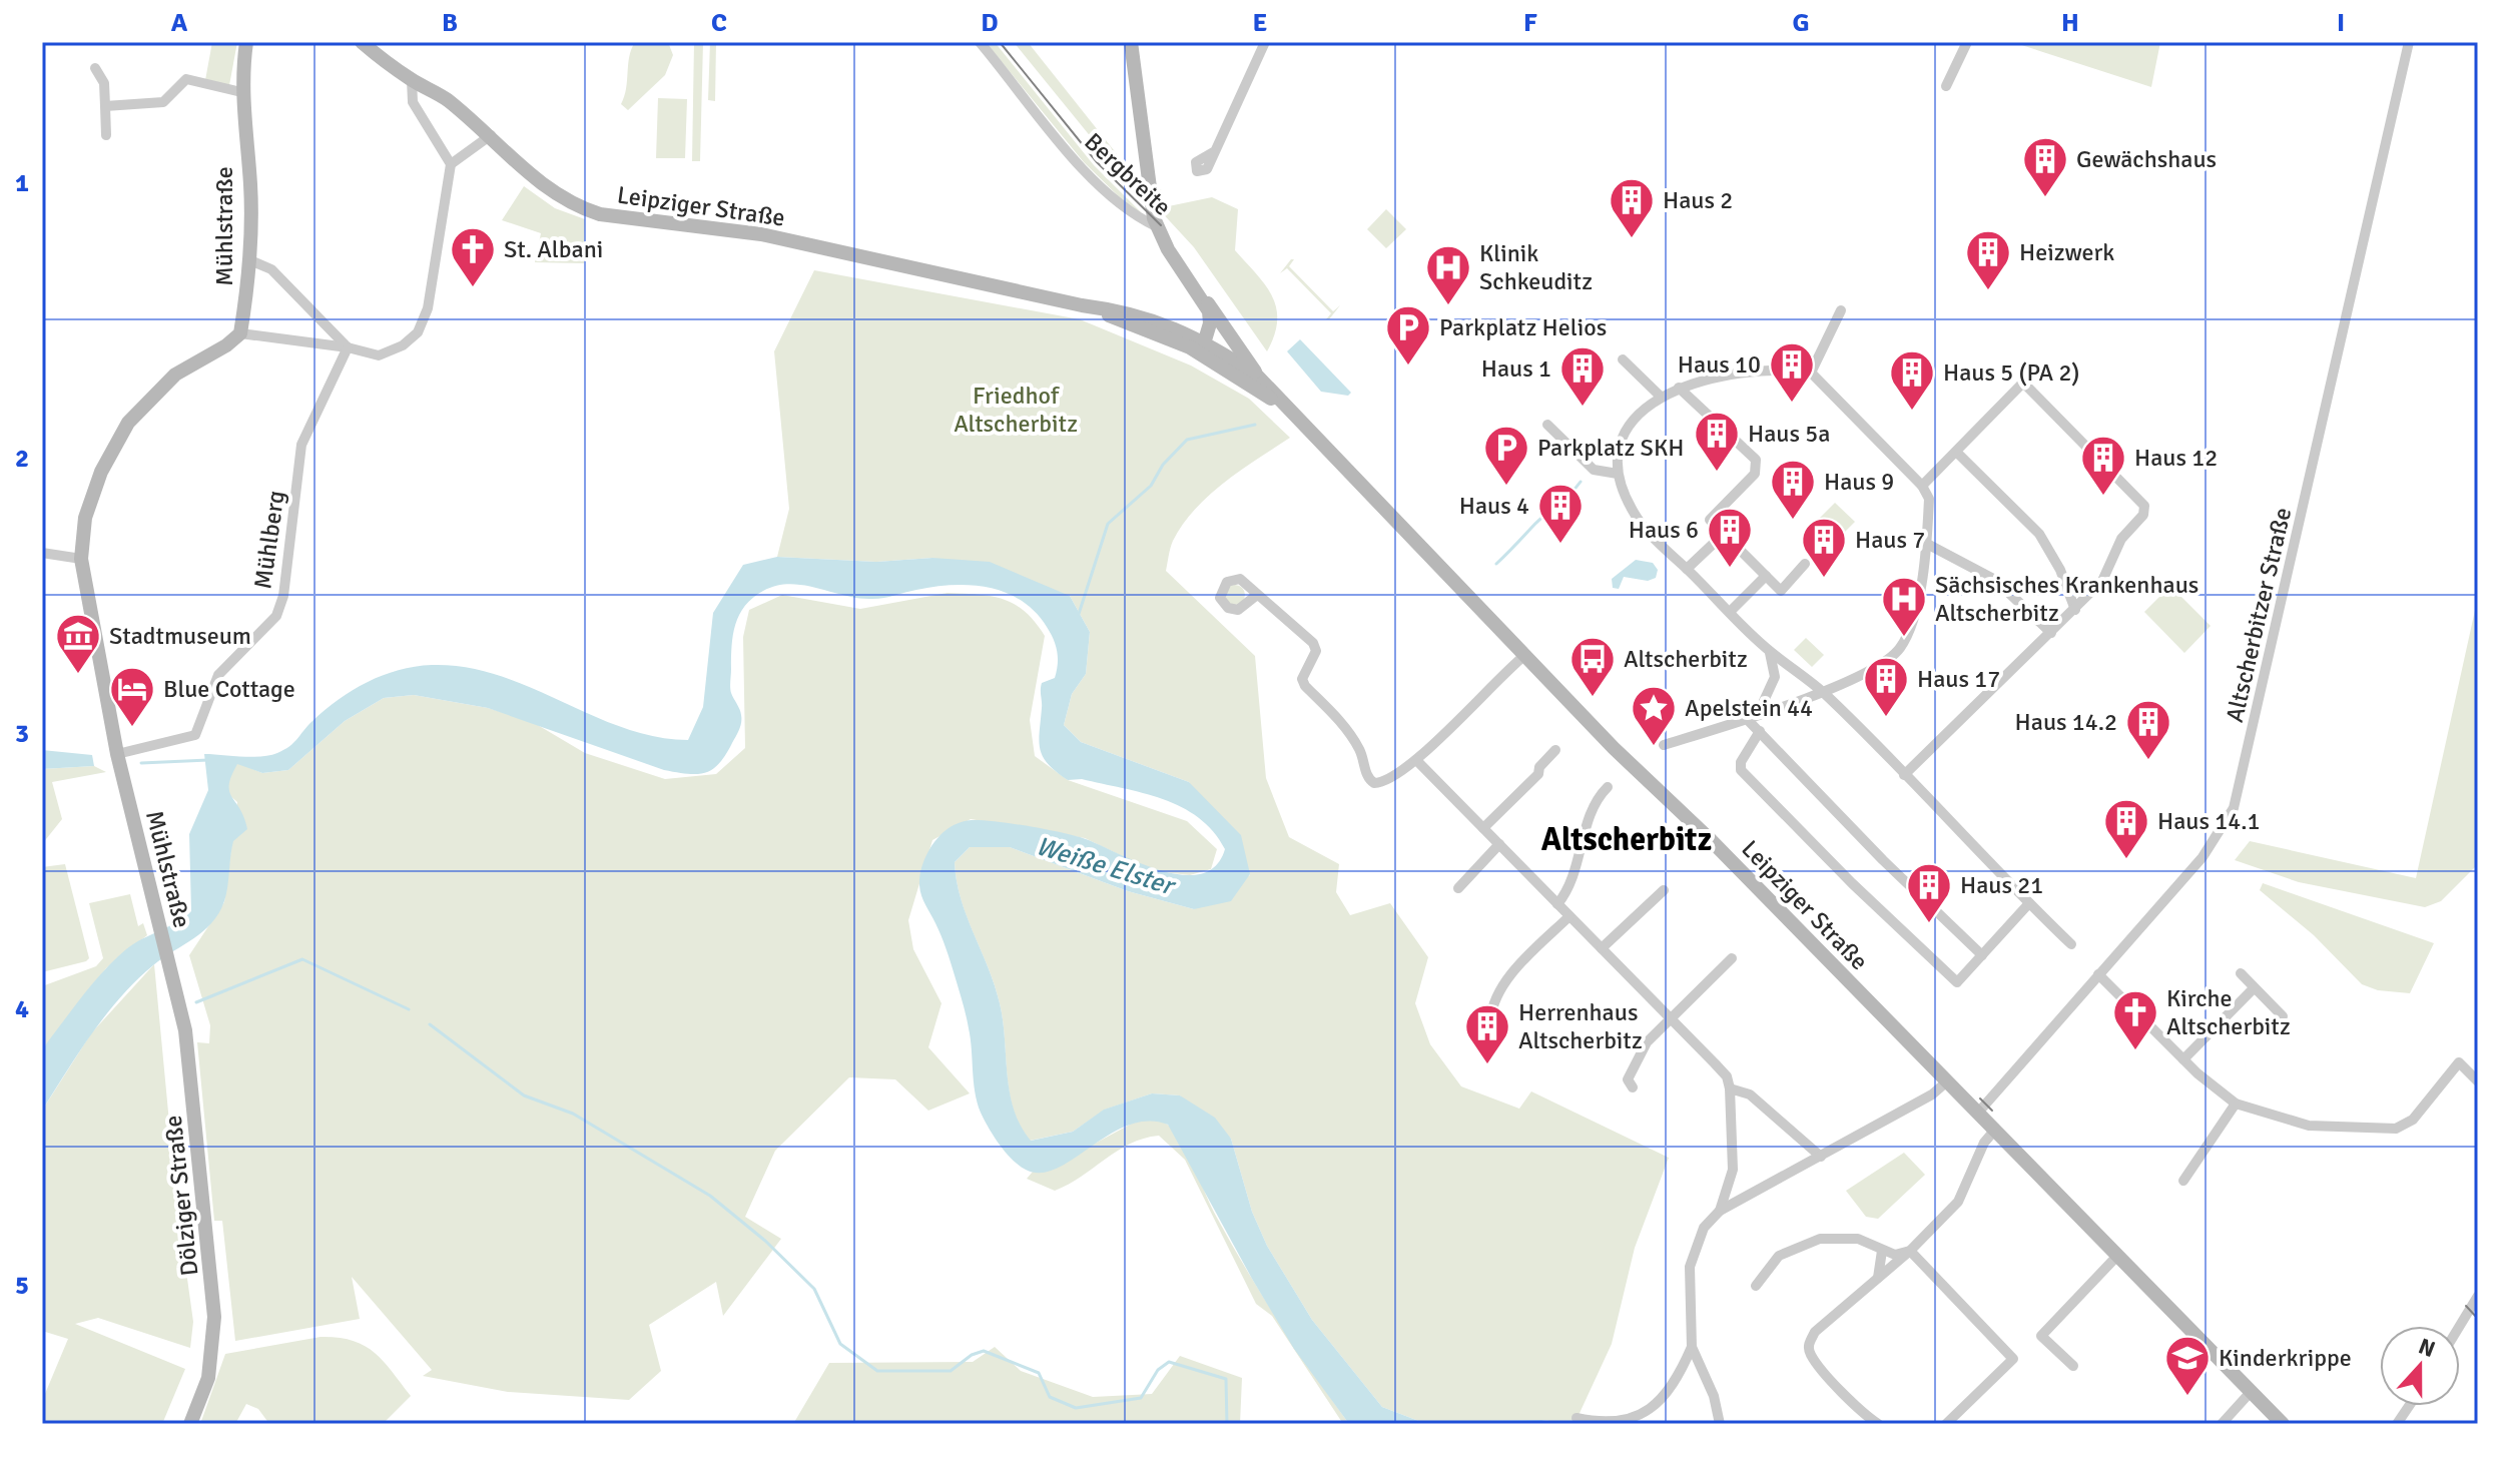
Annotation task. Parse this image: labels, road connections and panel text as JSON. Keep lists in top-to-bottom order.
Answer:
{
  "streets": {
    "street": [
      "Bergbreite",
      "Leipziger Straße",
      "Mühlstraße",
      "Mühlberg",
      "Altscherbitzer Straße",
      "Dölziger Straße"
    ]
  },
  "crossings": [
    ["Bergbreite", "Leipziger Straße"],
    ["Leipziger Straße", "Altscherbitzer Straße"],
    ["Mühlstraße", "Mühlberg"],
    ["Mühlstraße", "Dölziger Straße"]
  ],
  "districts": ["Altscherbitz"],
  "water": ["Weiße Elster"],
  "parks": ["Friedhof Altscherbitz"],
  "places": {
    "building": [
      "Gewächshaus",
      "Haus 2",
      "Heizwerk",
      "Haus 10",
      "Haus 1",
      "Haus 5 (PA 2)",
      "Haus 5a",
      "Haus 12",
      "Haus 9",
      "Haus 4",
      "Haus 6",
      "Haus 7",
      "Haus 17",
      "Haus 14.2",
      "Haus 14.1",
      "Haus 21",
      "Herrenhaus Altscherbitz"
    ],
    "church": ["St. Albani", "Kirche Altscherbitz"],
    "hospital": ["Klinik Schkeuditz", "Sächsisches Krankenhaus Altscherbitz"],
    "parking": ["Parkplatz Helios", "Parkplatz SKH"],
    "museum": ["Stadtmuseum"],
    "bus stop": ["Altscherbitz"],
    "hotel": ["Blue Cottage"],
    "place": ["Apelstein 44"],
    "school or university": ["Kinderkrippe"]
  },
  "north": "top",
  "grid": {
    "columns": [
      "A",
      "B",
      "C",
      "D",
      "E",
      "F",
      "G",
      "H",
      "I"
    ],
    "rows": [
      "1",
      "2",
      "3",
      "4",
      "5"
    ]
  }
}
